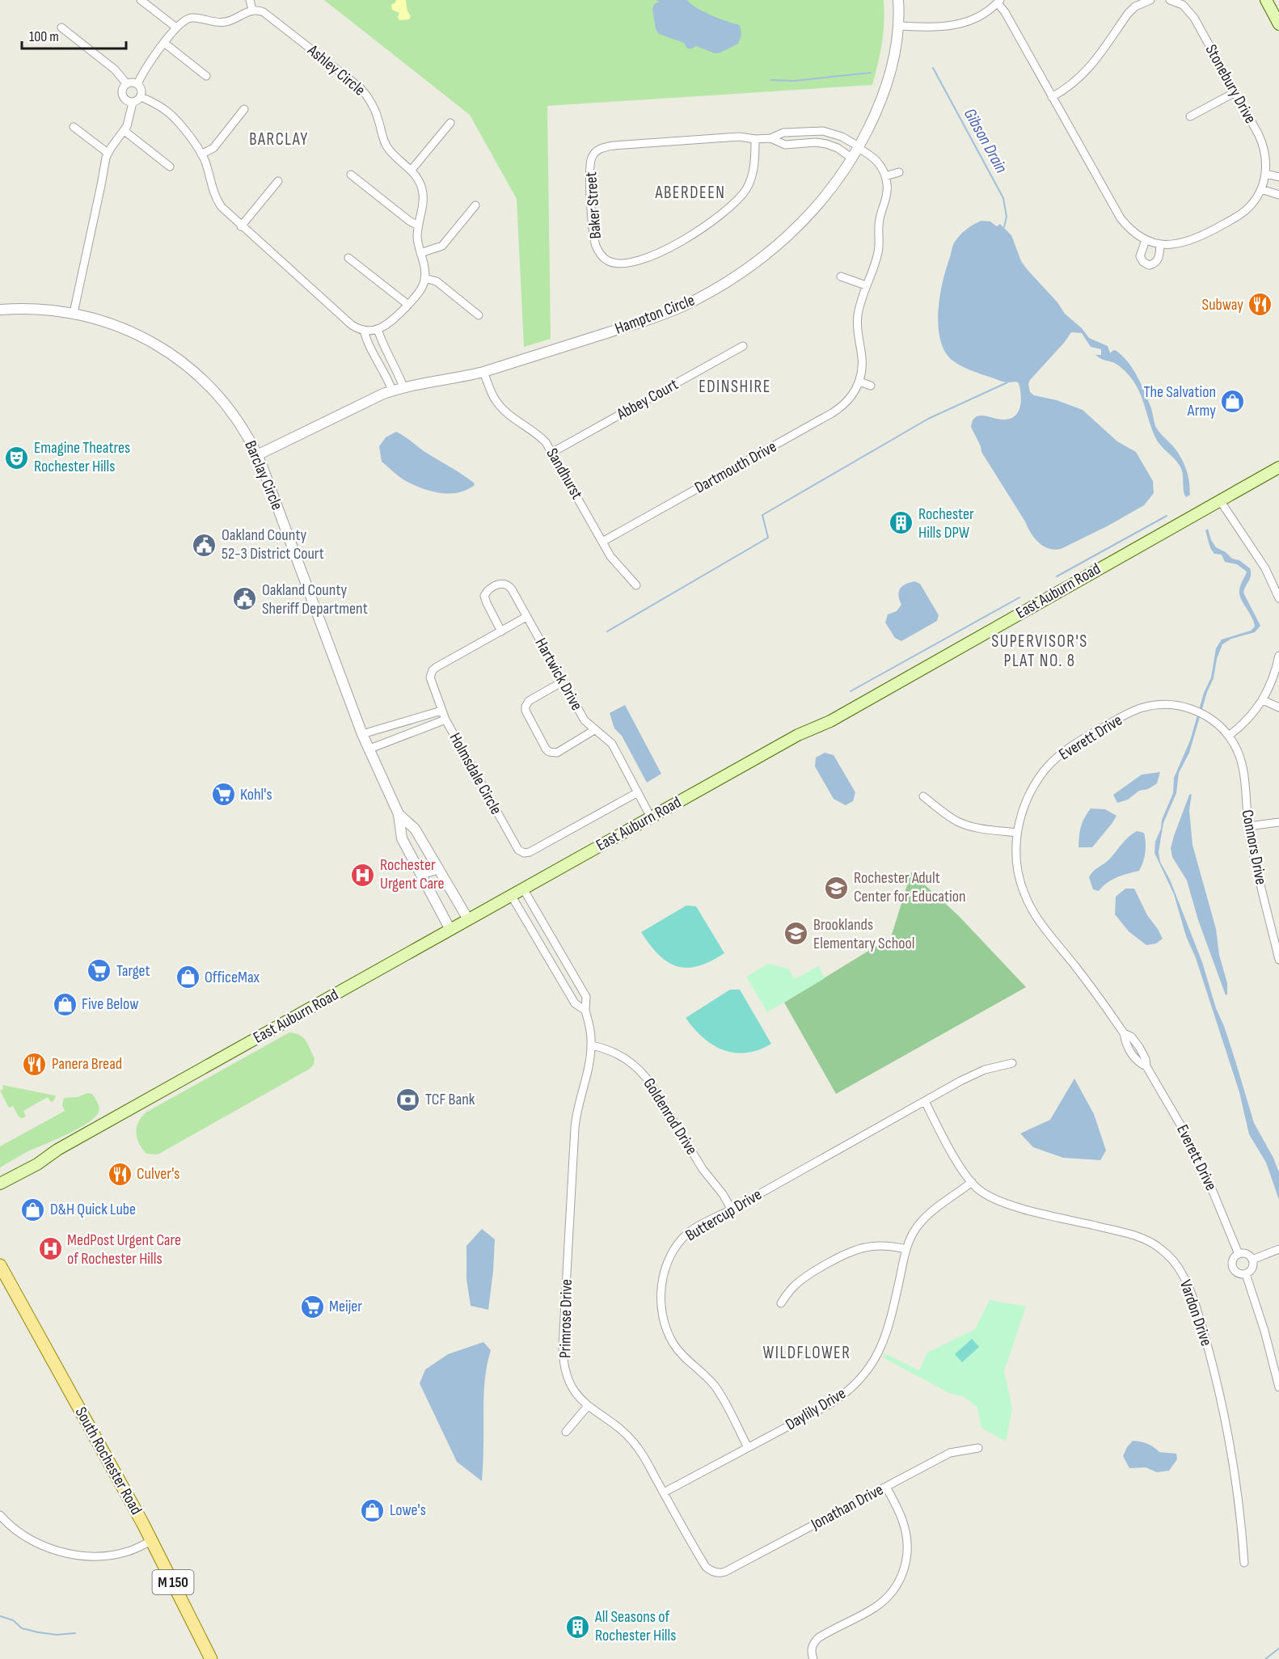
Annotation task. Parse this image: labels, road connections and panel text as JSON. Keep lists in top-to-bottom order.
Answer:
{
  "streets": {
    "main road": ["East Auburn Road", "South Rochester Road", "M 150"],
    "street": [
      "Ashley Circle",
      "Stonebury Drive",
      "Baker Street",
      "Hampton Circle",
      "Abbey Court",
      "Dartmouth Drive",
      "Sandhurst",
      "Barclay Circle",
      "Hartwick Drive",
      "Everett Drive",
      "Holmsdale Circle",
      "Connors Drive",
      "Goldenrod Drive",
      "Buttercup Drive",
      "Vardon Drive",
      "Primrose Drive",
      "Daylily Drive",
      "Jonathan Drive"
    ]
  },
  "crossings": [
    ["Baker Street", "Hampton Circle"],
    ["Hampton Circle", "Sandhurst"],
    ["Hampton Circle", "Barclay Circle"],
    ["Abbey Court", "Sandhurst"],
    ["Dartmouth Drive", "Sandhurst"],
    ["Barclay Circle", "East Auburn Road"],
    ["East Auburn Road", "Hartwick Drive"],
    ["East Auburn Road", "Primrose Drive"],
    ["Hartwick Drive", "Holmsdale Circle"],
    ["Everett Drive", "Connors Drive"],
    ["Goldenrod Drive", "Buttercup Drive"],
    ["Goldenrod Drive", "Primrose Drive"],
    ["Buttercup Drive", "Vardon Drive"],
    ["Buttercup Drive", "Daylily Drive"],
    ["Vardon Drive", "Daylily Drive"],
    ["Primrose Drive", "Daylily Drive"],
    ["Primrose Drive", "Jonathan Drive"]
  ],
  "districts": [
    "BARCLAY",
    "ABERDEEN",
    "EDINSHIRE",
    "SUPERVISOR'S PLAT NO. 8",
    "WILDFLOWER"
  ],
  "water": ["Gibson Drain"],
  "places": {
    "restaurant": ["Subway", "Panera Bread", "Culver's"],
    "shop": [
      "The Salvation Army",
      "OfficeMax",
      "Five Below",
      "D&H Quick Lube",
      "Lowe's"
    ],
    "theatre": ["Emagine Theatres Rochester Hills"],
    "building": ["Rochester Hills DPW", "All Seasons of Rochester Hills"],
    "public building": ["Oakland County 52-3 District Court", "Oakland County Sheriff Department"],
    "supermarket": ["Kohl's", "Target", "Meijer"],
    "hospital": ["Rochester Urgent Care", "MedPost Urgent Care of Rochester Hills"],
    "school or university": ["Rochester Adult Center for Education", "Brooklands Elementary School"],
    "bank": ["TCF Bank"]
  },
  "scale_bar": "100 m"
}
